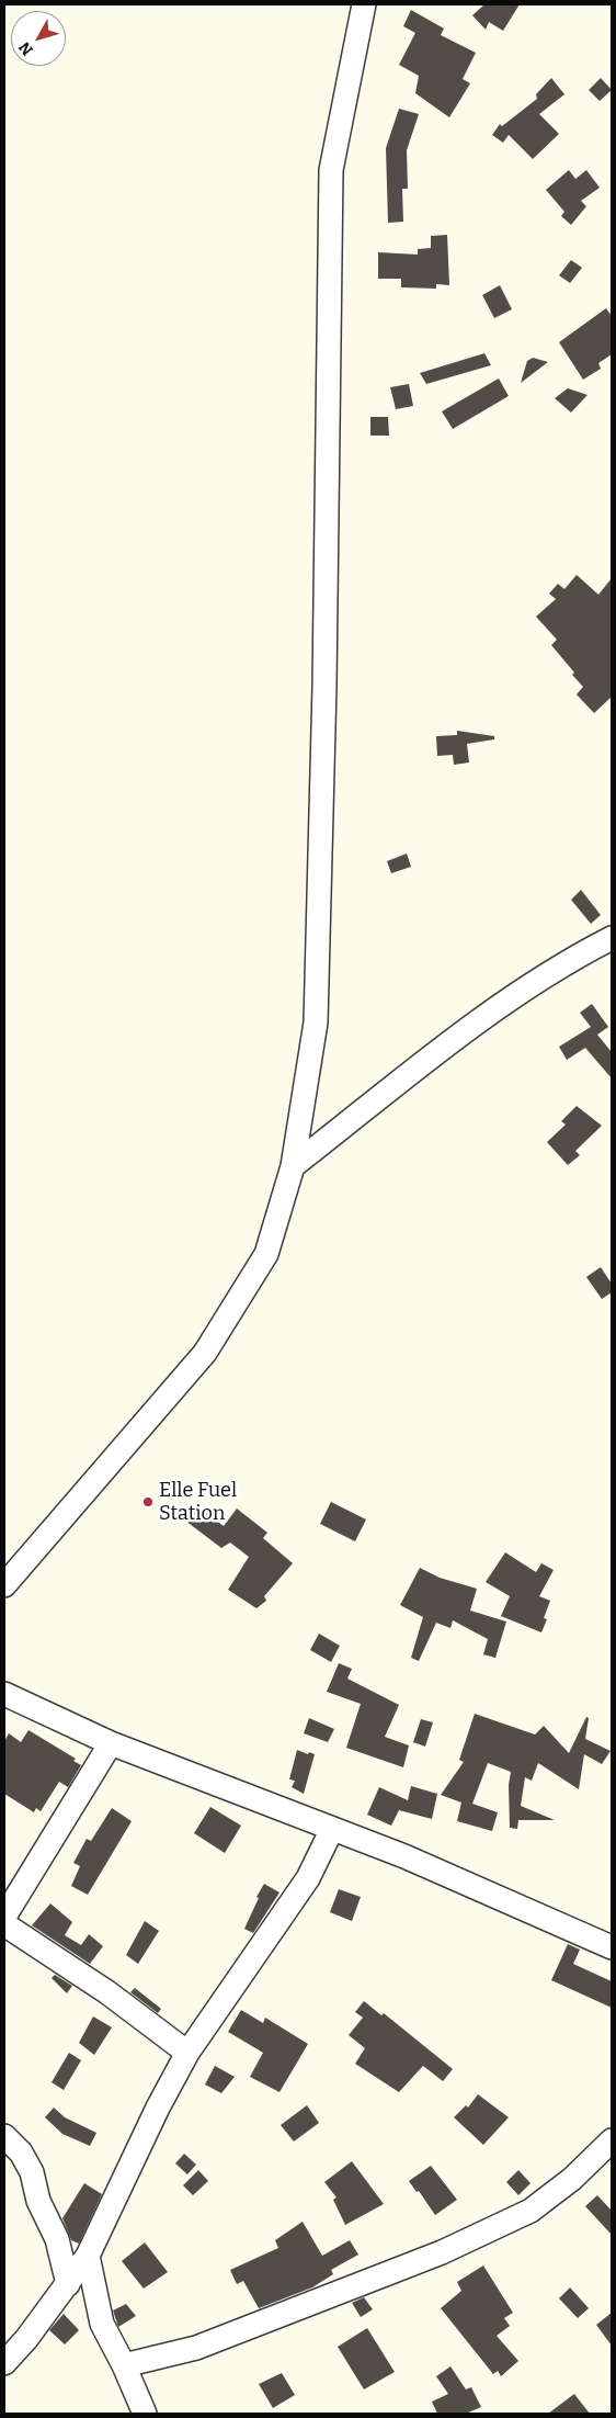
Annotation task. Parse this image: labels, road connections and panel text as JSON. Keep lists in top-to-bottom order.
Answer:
{
  "places": ["Elle Fuel Station"],
  "north": "bottom left"
}
